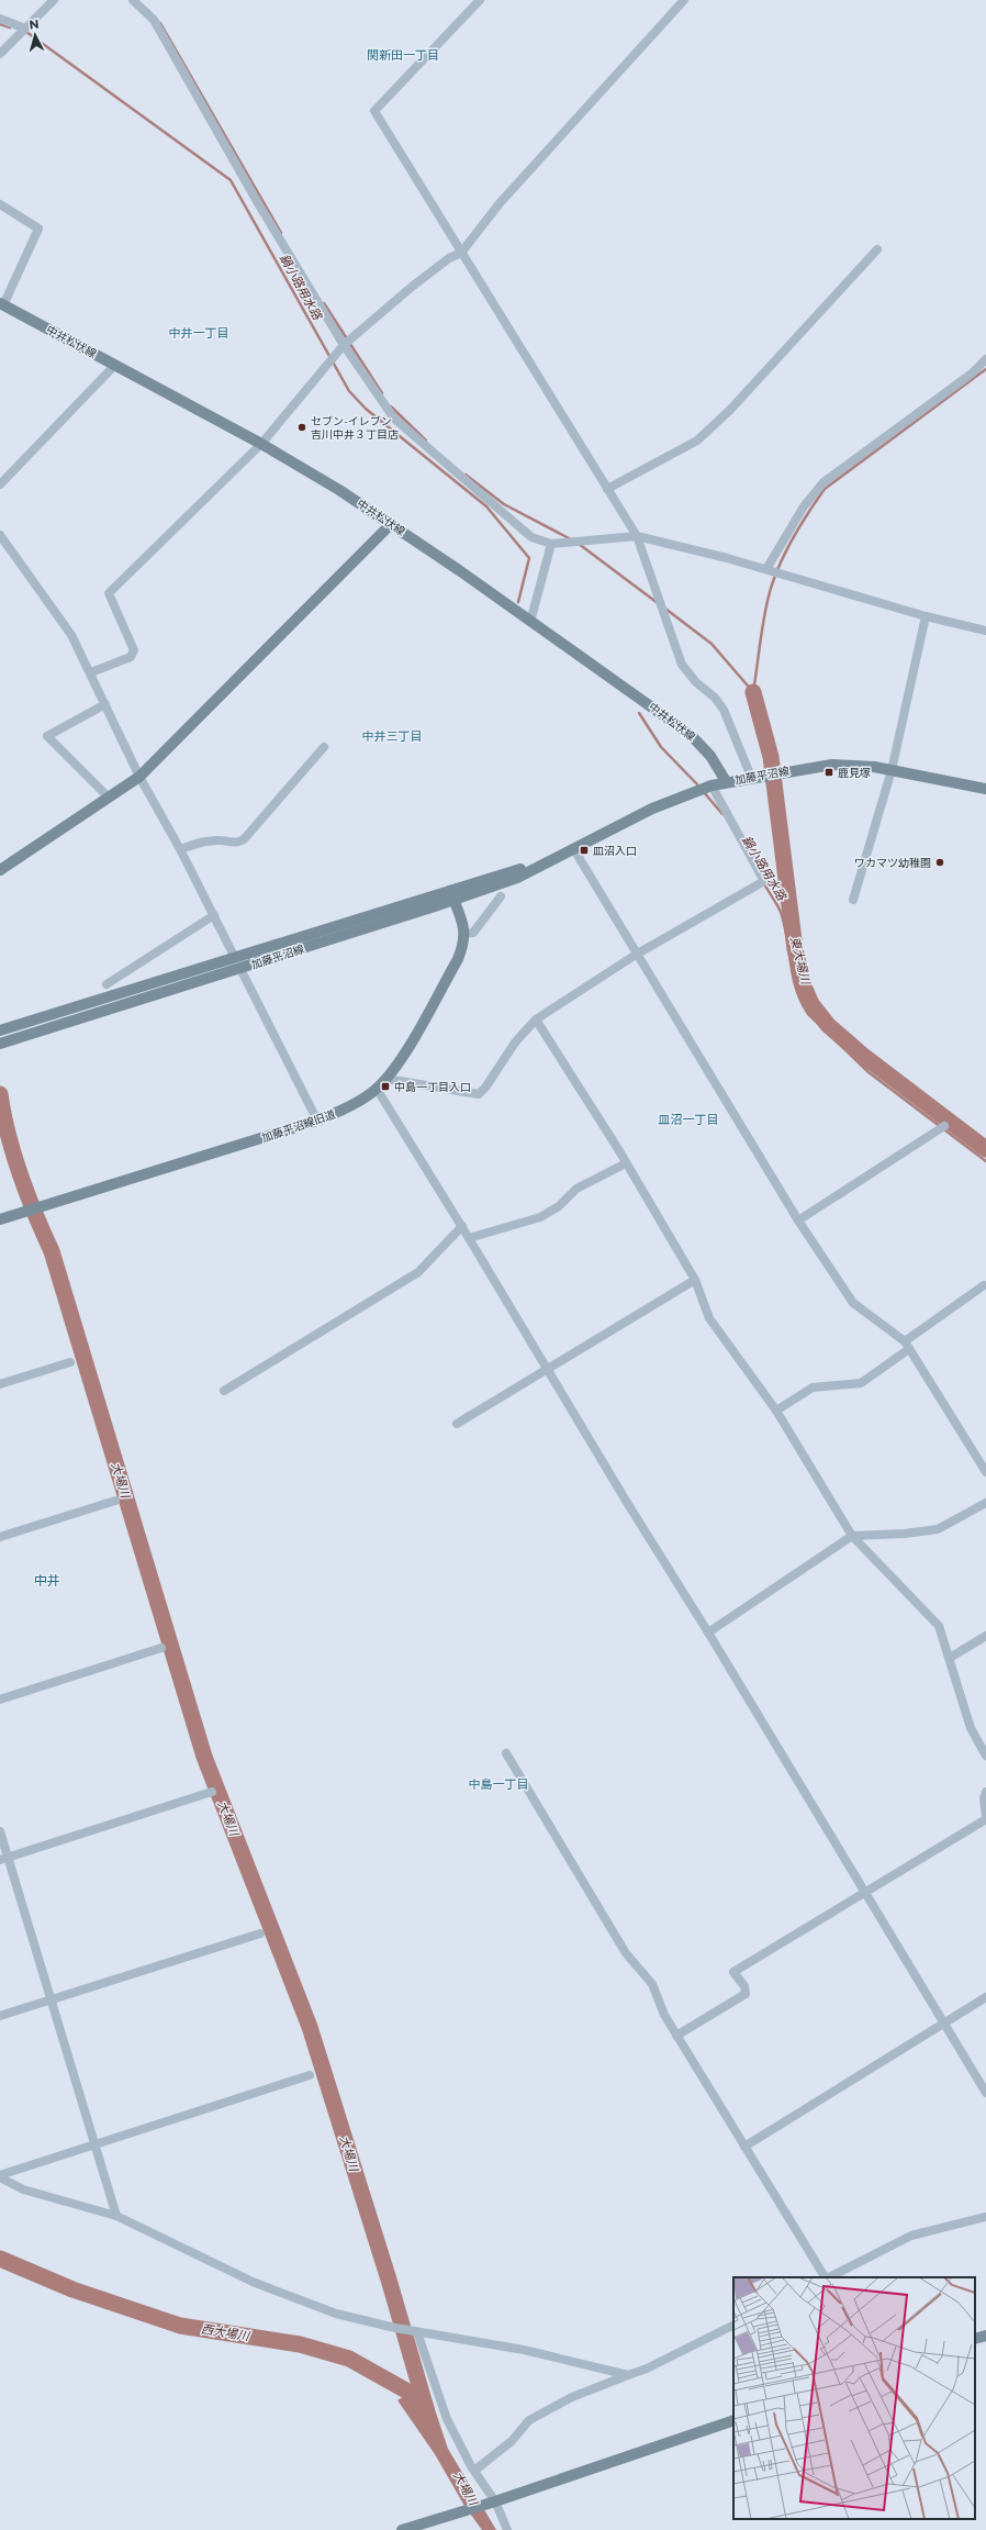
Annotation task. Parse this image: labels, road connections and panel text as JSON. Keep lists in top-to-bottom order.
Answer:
{
  "streets": {
    "main road": ["中井松伏線", "加藤平沼線", "加藤平沼線旧道"]
  },
  "crossings": [
    ["中井松伏線", "加藤平沼線"]
  ],
  "districts": [
    "関新田一丁目",
    "中井一丁目",
    "中井三丁目",
    "皿沼一丁目",
    "中井",
    "中島一丁目"
  ],
  "water": [
    "鍋小路用水路",
    "東大場川",
    "大場川",
    "西大場川"
  ],
  "places": {
    "other": ["セブン-イレブン 吉川中井３丁目店", "ワカマツ幼稚園"],
    "transit": ["鹿見塚", "皿沼入口", "中島一丁目入口"]
  },
  "north": "top"
}
